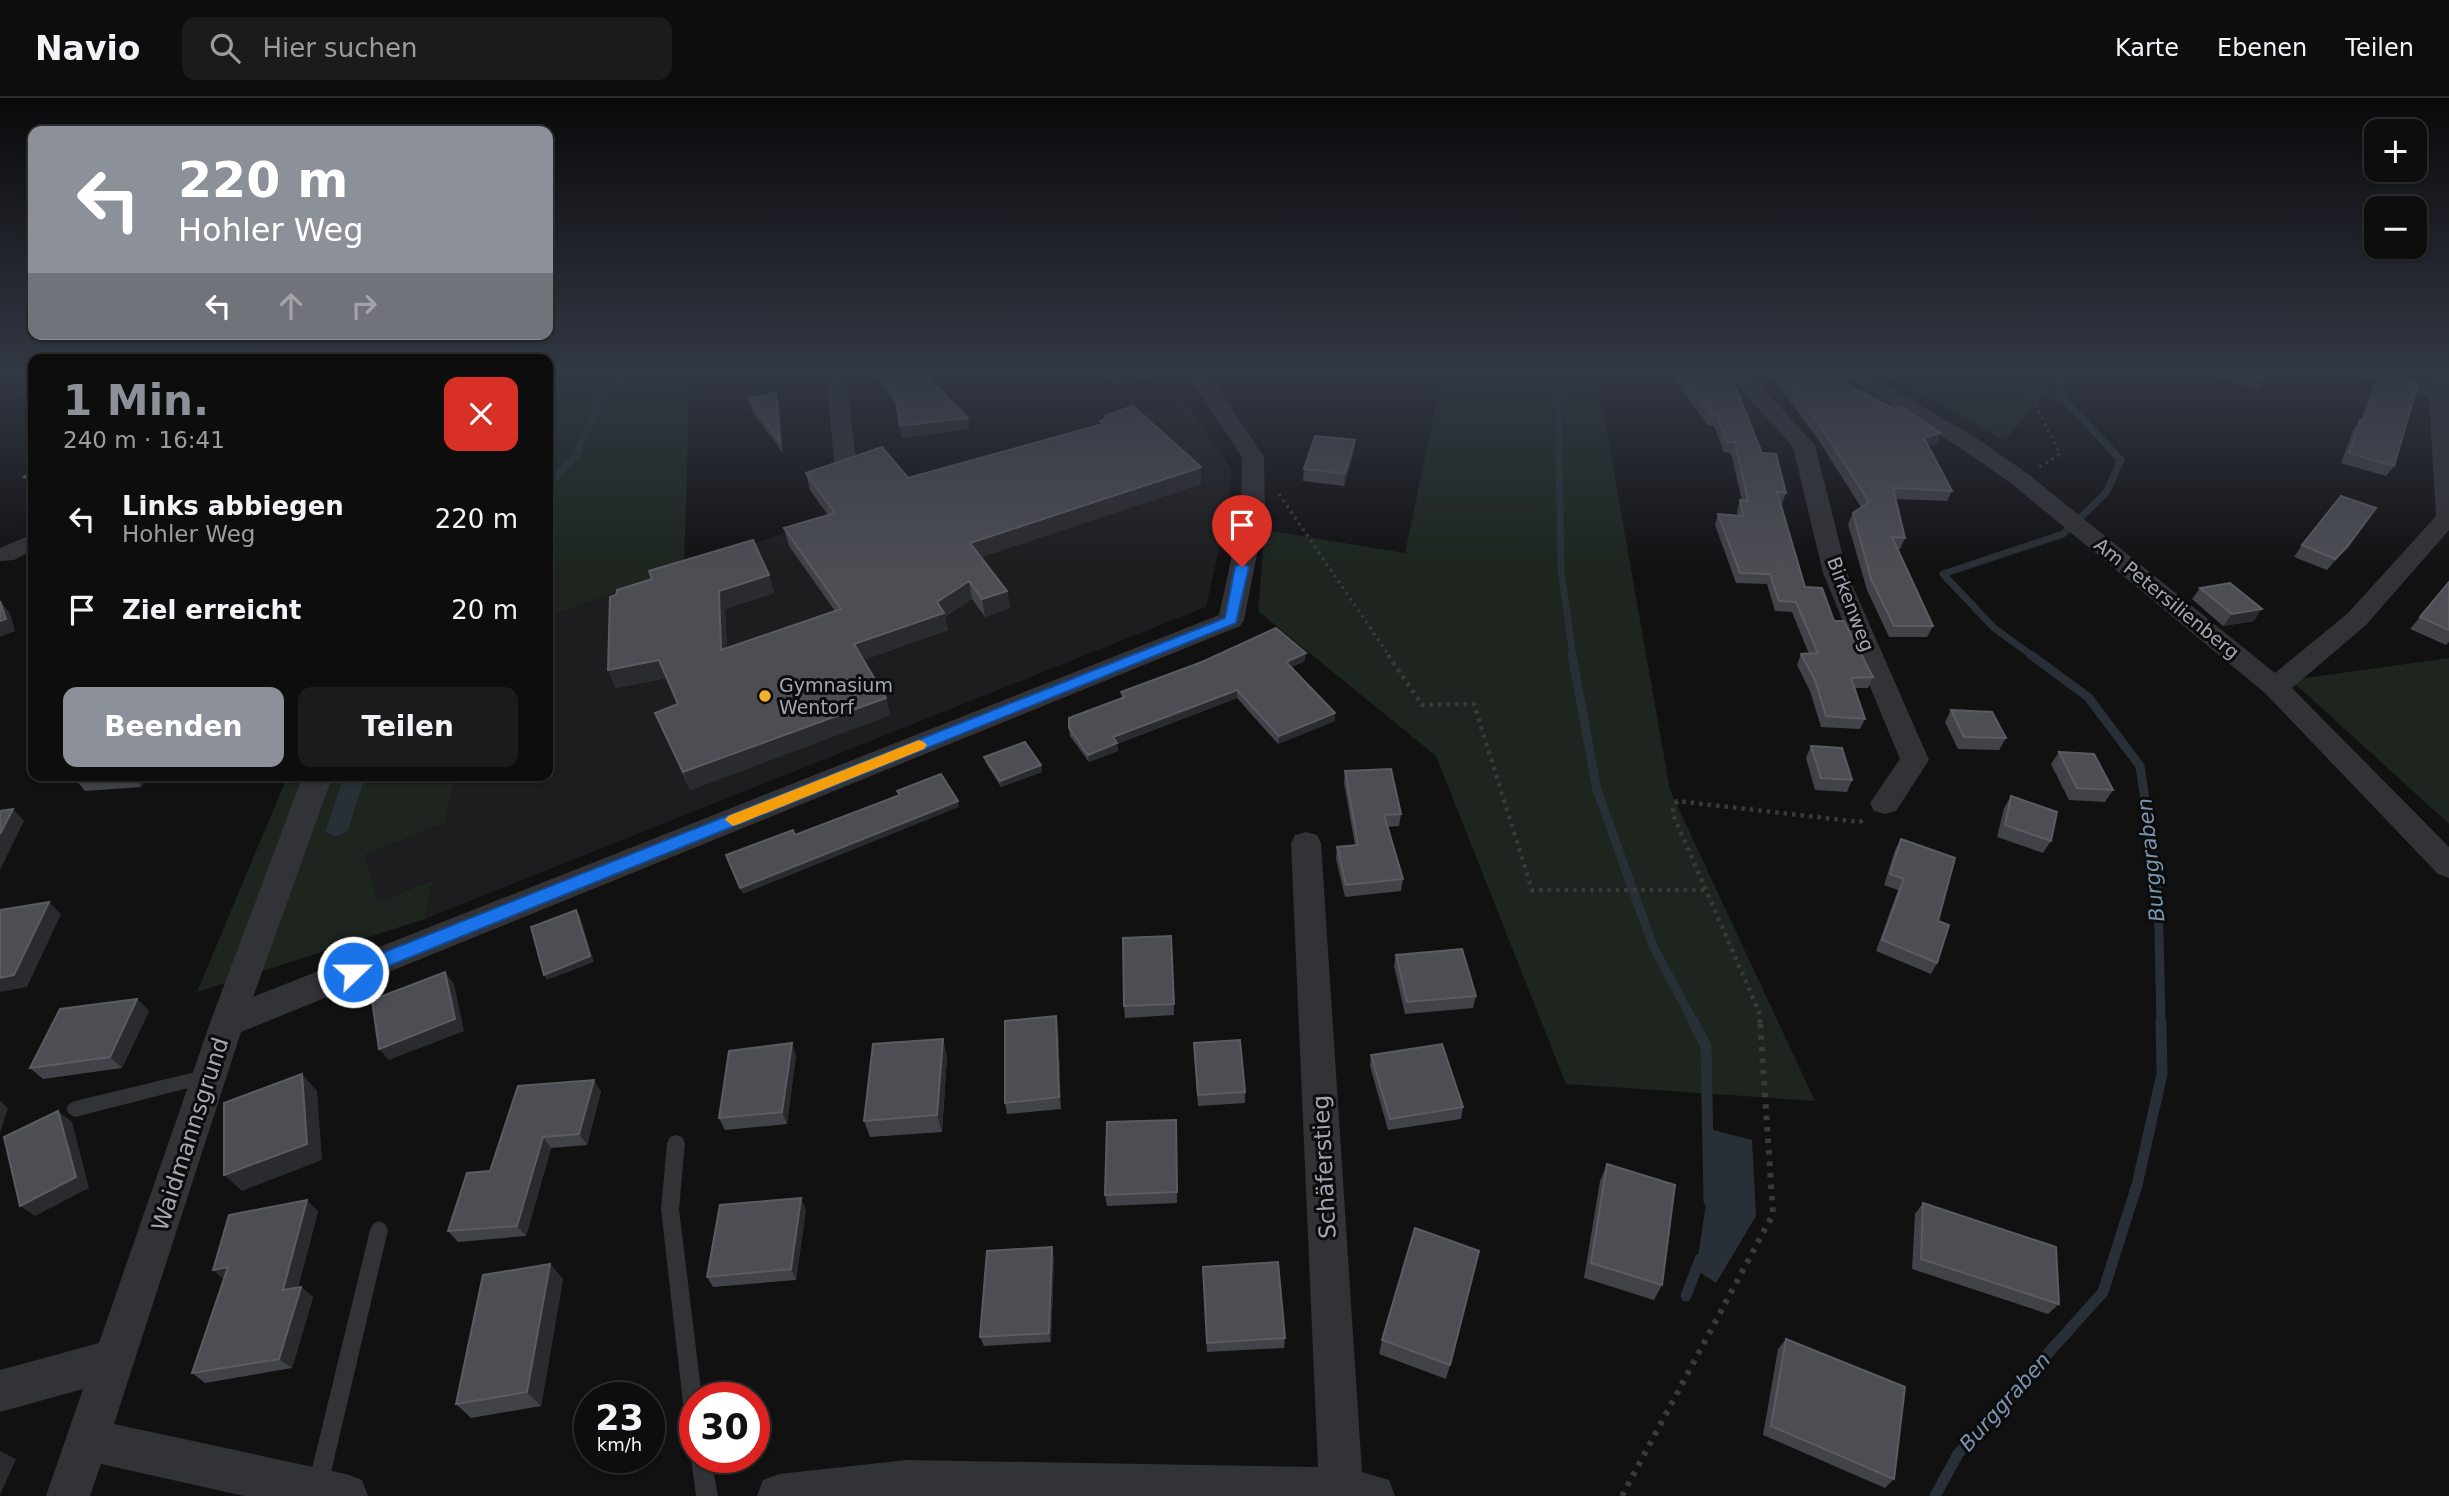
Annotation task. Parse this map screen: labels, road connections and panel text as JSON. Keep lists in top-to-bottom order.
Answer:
{
  "streets": {
    "street": [
      "Am Petersilienberg",
      "Birkenweg",
      "Waidmannsgrund",
      "Schäferstieg"
    ]
  },
  "water": ["Burggraben"],
  "places": ["Gymnasium Wentorf"],
  "page": {
    "header": "Navio",
    "search": "Hier suchen",
    "nav": ["Karte", "Ebenen", "Teilen"],
    "map_buttons": ["+", "−"],
    "turn": ["220 m", "Hohler Weg"],
    "heading": ["1 Min.", "240 m · 16:41"],
    "list": [
      {
        "name": "Links abbiegen",
        "note": "Hohler Weg",
        "value": "220 m"
      },
      {
        "name": "Ziel erreicht",
        "value": "20 m"
      }
    ],
    "buttons": ["Beenden", "Teilen"],
    "speed": "23 km/h",
    "limit": "30"
  }
}
